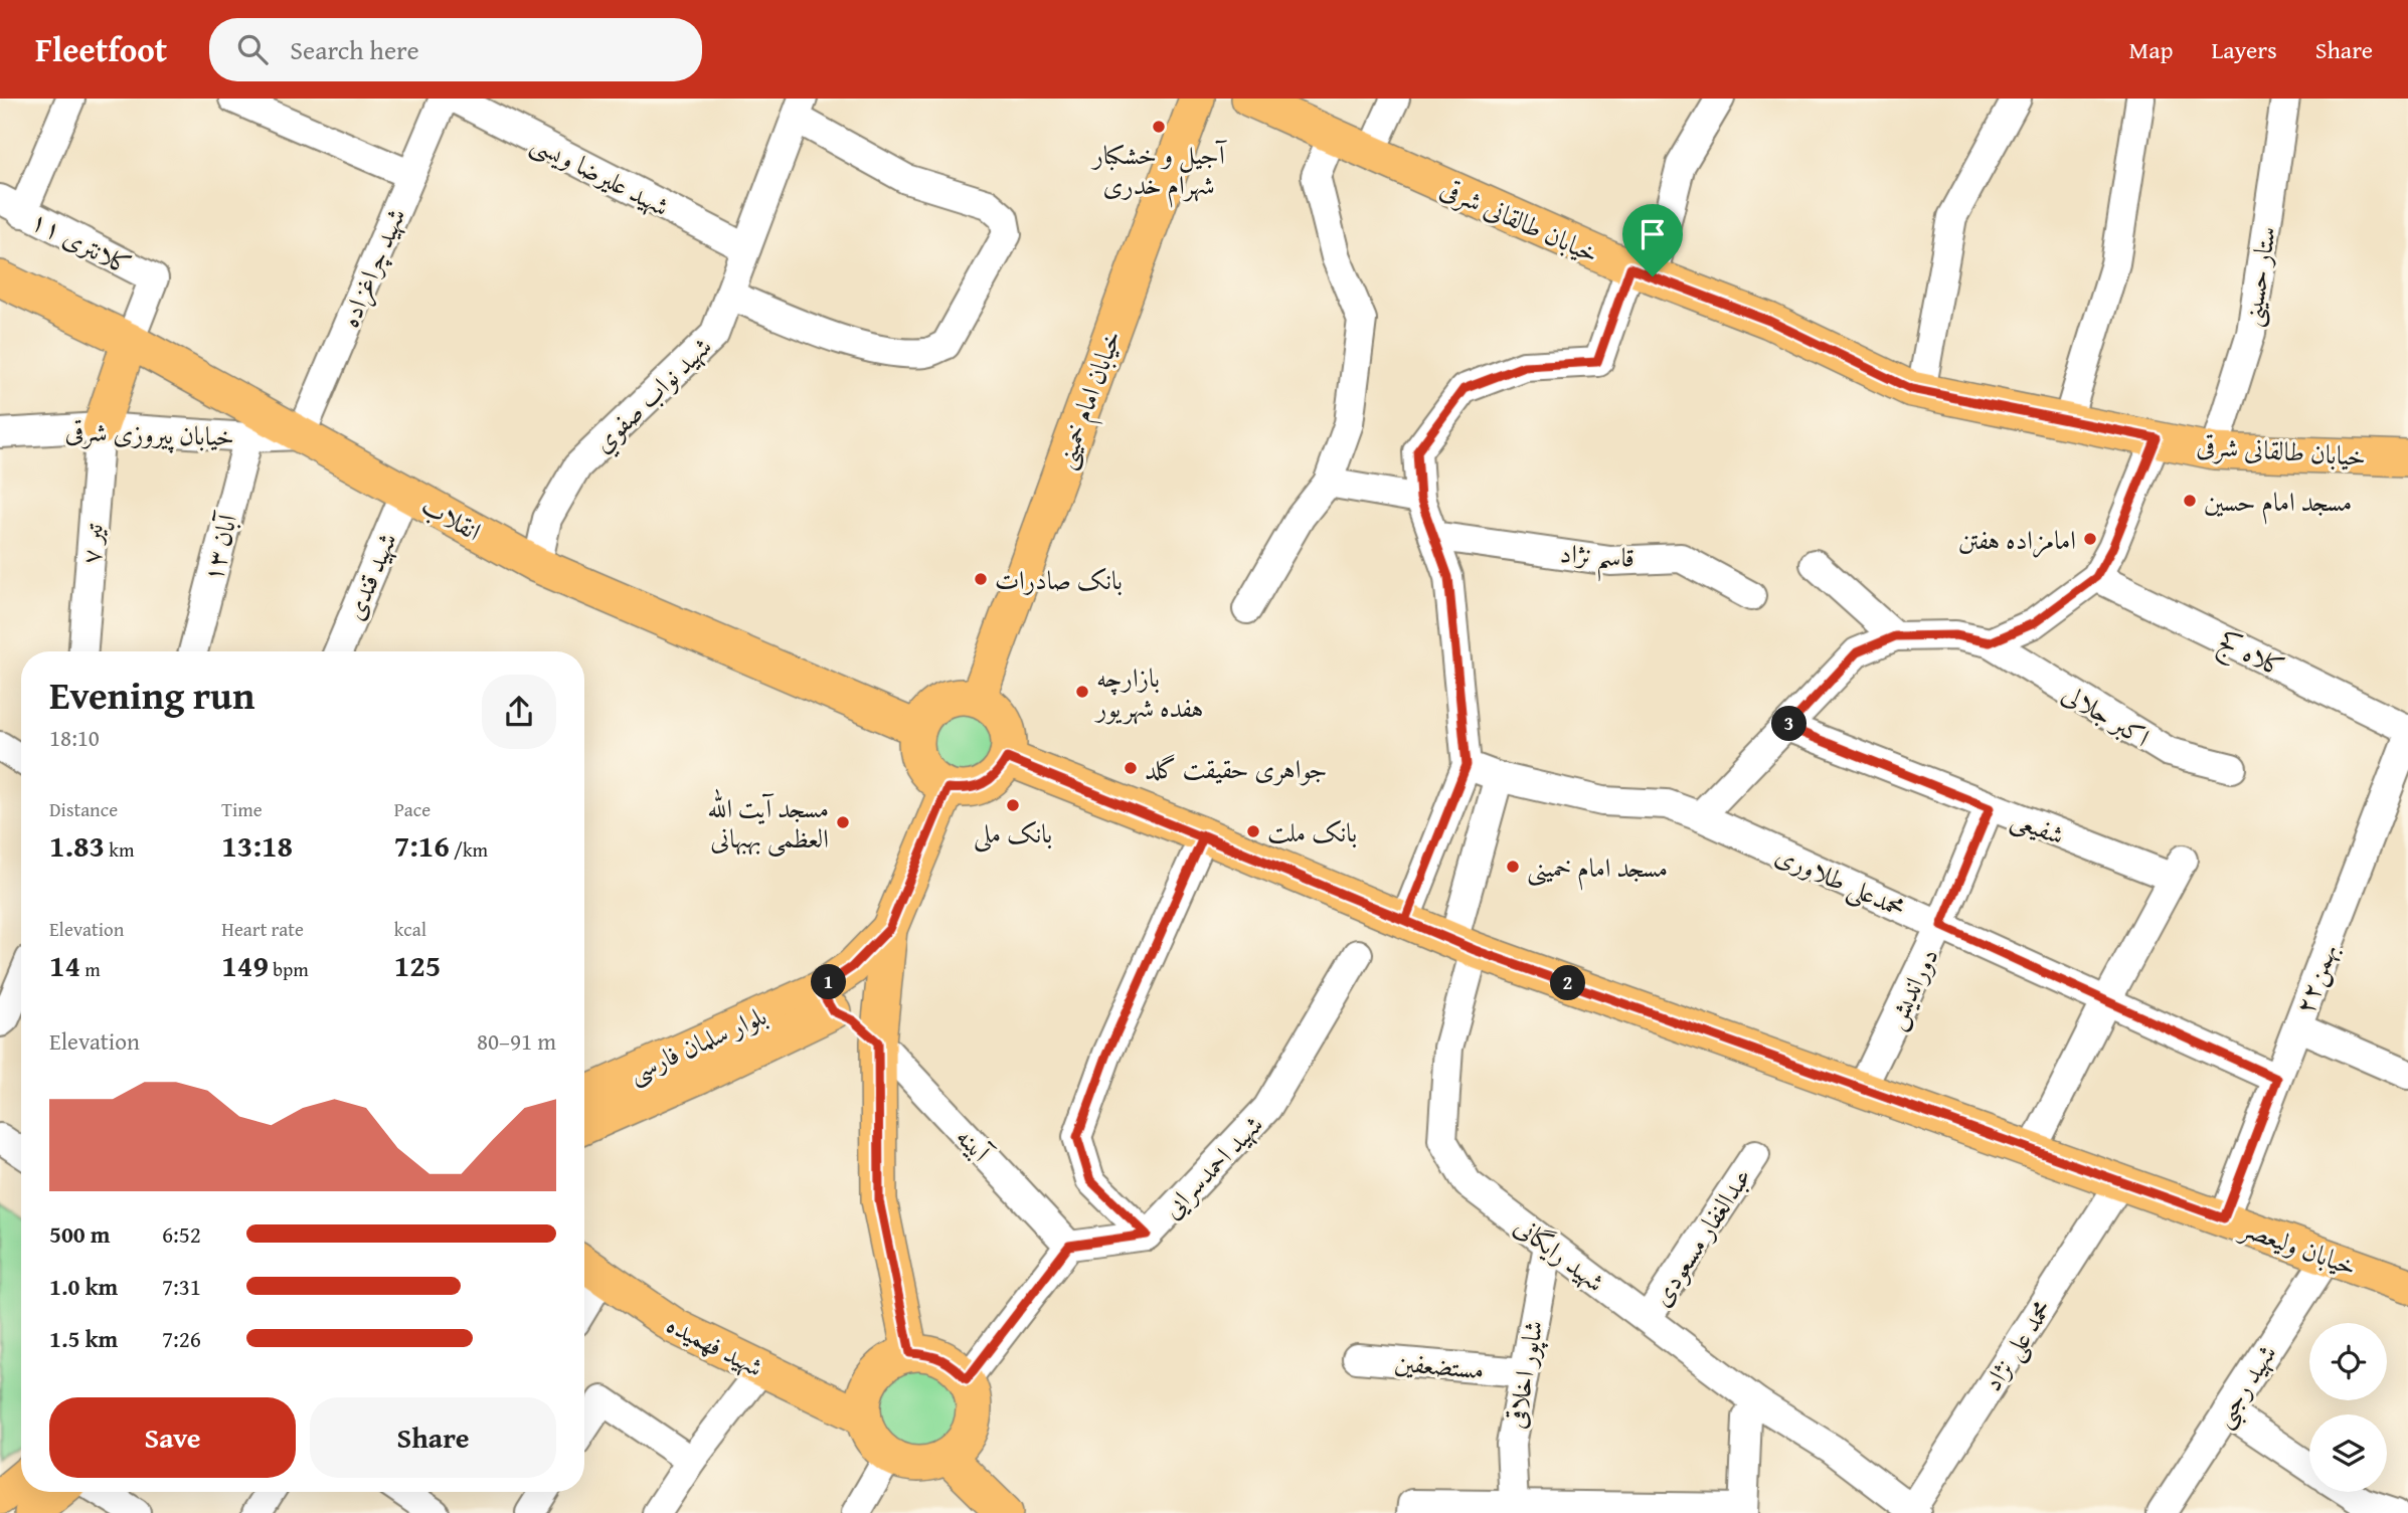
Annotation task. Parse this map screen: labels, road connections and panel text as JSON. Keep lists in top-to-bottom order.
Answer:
{
  "streets": {
    "main road": [
      "خیابان طالقانی شرقی",
      "خیابان امام خمینی",
      "انقلاب",
      "بلوار سلمان فارسی",
      "خیابان ولیعصر",
      "شهید فهمیده"
    ],
    "street": [
      "شهید علیرضا ویسی",
      "کلانتری ۱۱",
      "شهید چراغزاده",
      "ستار حسینی",
      "شهید نواب صفوي",
      "خیابان پیروزی شرقی",
      "۷ تیر",
      "۱۳ آبان",
      "قاسم نژاد",
      "شهید قندی",
      "کلاه کج",
      "اکبر جلالی",
      "شفیعی",
      "محمدعلی طلاوری",
      "۲۲بهمن",
      "دوراندیش",
      "آبینه",
      "شهید احمدسرایی",
      "عبدالغفار مسعودی",
      "شهید رایگانی",
      "محمد علی نژاد",
      "مستضعفین",
      "شاپور اخلاقی",
      "شهید رجبی"
    ]
  },
  "crossings": [
    ["شهید علیرضا ویسی", "شهید نواب صفوي"],
    ["خیابان طالقانی شرقی", "ستار حسینی"],
    ["کلانتری ۱۱", "انقلاب"],
    ["شهید چراغزاده", "خیابان پیروزی شرقی"],
    ["شهید چراغزاده", "انقلاب"],
    ["شهید نواب صفوي", "انقلاب"],
    ["خیابان امام خمینی", "انقلاب"],
    ["خیابان امام خمینی", "خیابان ولیعصر"],
    ["خیابان پیروزی شرقی", "انقلاب"],
    ["خیابان پیروزی شرقی", "۷ تیر"],
    ["خیابان پیروزی شرقی", "۱۳ آبان"],
    ["انقلاب", "شهید قندی"],
    ["انقلاب", "خیابان ولیعصر"],
    ["شفیعی", "محمدعلی طلاوری"],
    ["شفیعی", "دوراندیش"],
    ["محمدعلی طلاوری", "۲۲بهمن"],
    ["محمدعلی طلاوری", "دوراندیش"],
    ["محمدعلی طلاوری", "شهید رایگانی"],
    ["۲۲بهمن", "خیابان ولیعصر"],
    ["دوراندیش", "خیابان ولیعصر"],
    ["آبینه", "شهید احمدسرایی"],
    ["عبدالغفار مسعودی", "شهید رایگانی"],
    ["خیابان ولیعصر", "شهید رایگانی"],
    ["خیابان ولیعصر", "محمد علی نژاد"],
    ["خیابان ولیعصر", "شهید رجبی"],
    ["شهید رایگانی", "محمد علی نژاد"],
    ["شهید رایگانی", "شاپور اخلاقی"],
    ["مستضعفین", "شاپور اخلاقی"]
  ],
  "places": [
    "آجیل و خشکبار شهرام خدری",
    "مسجد امام حسین",
    "امامزاده هفتن",
    "بانک صادرات",
    "بازارچه هفده شهریور",
    "جواهری حقیقت گلد",
    "بانک ملی",
    "مسجد آیت الله العظمی بهبهانی",
    "بانک ملت",
    "مسجد امام خمینی"
  ],
  "page": {
    "header": "Fleetfoot",
    "search": "Search here",
    "nav": ["Map", "Layers", "Share"],
    "heading": ["Evening run", "18:10"],
    "pins": ["3", "1", "2"],
    "stats": [
      ["Distance", "1.83 km"],
      ["Time", "13:18"],
      ["Pace", "7:16 /km"],
      ["Elevation", "14 m"],
      ["Heart rate", "149 bpm"],
      ["kcal", "125"]
    ],
    "chart": ["Elevation", "80–91 m"],
    "list": [
      {
        "name": "500 m",
        "note": "6:52"
      },
      {
        "name": "1.0 km",
        "note": "7:31"
      },
      {
        "name": "1.5 km",
        "note": "7:26"
      }
    ],
    "buttons": ["Save", "Share"]
  }
}
